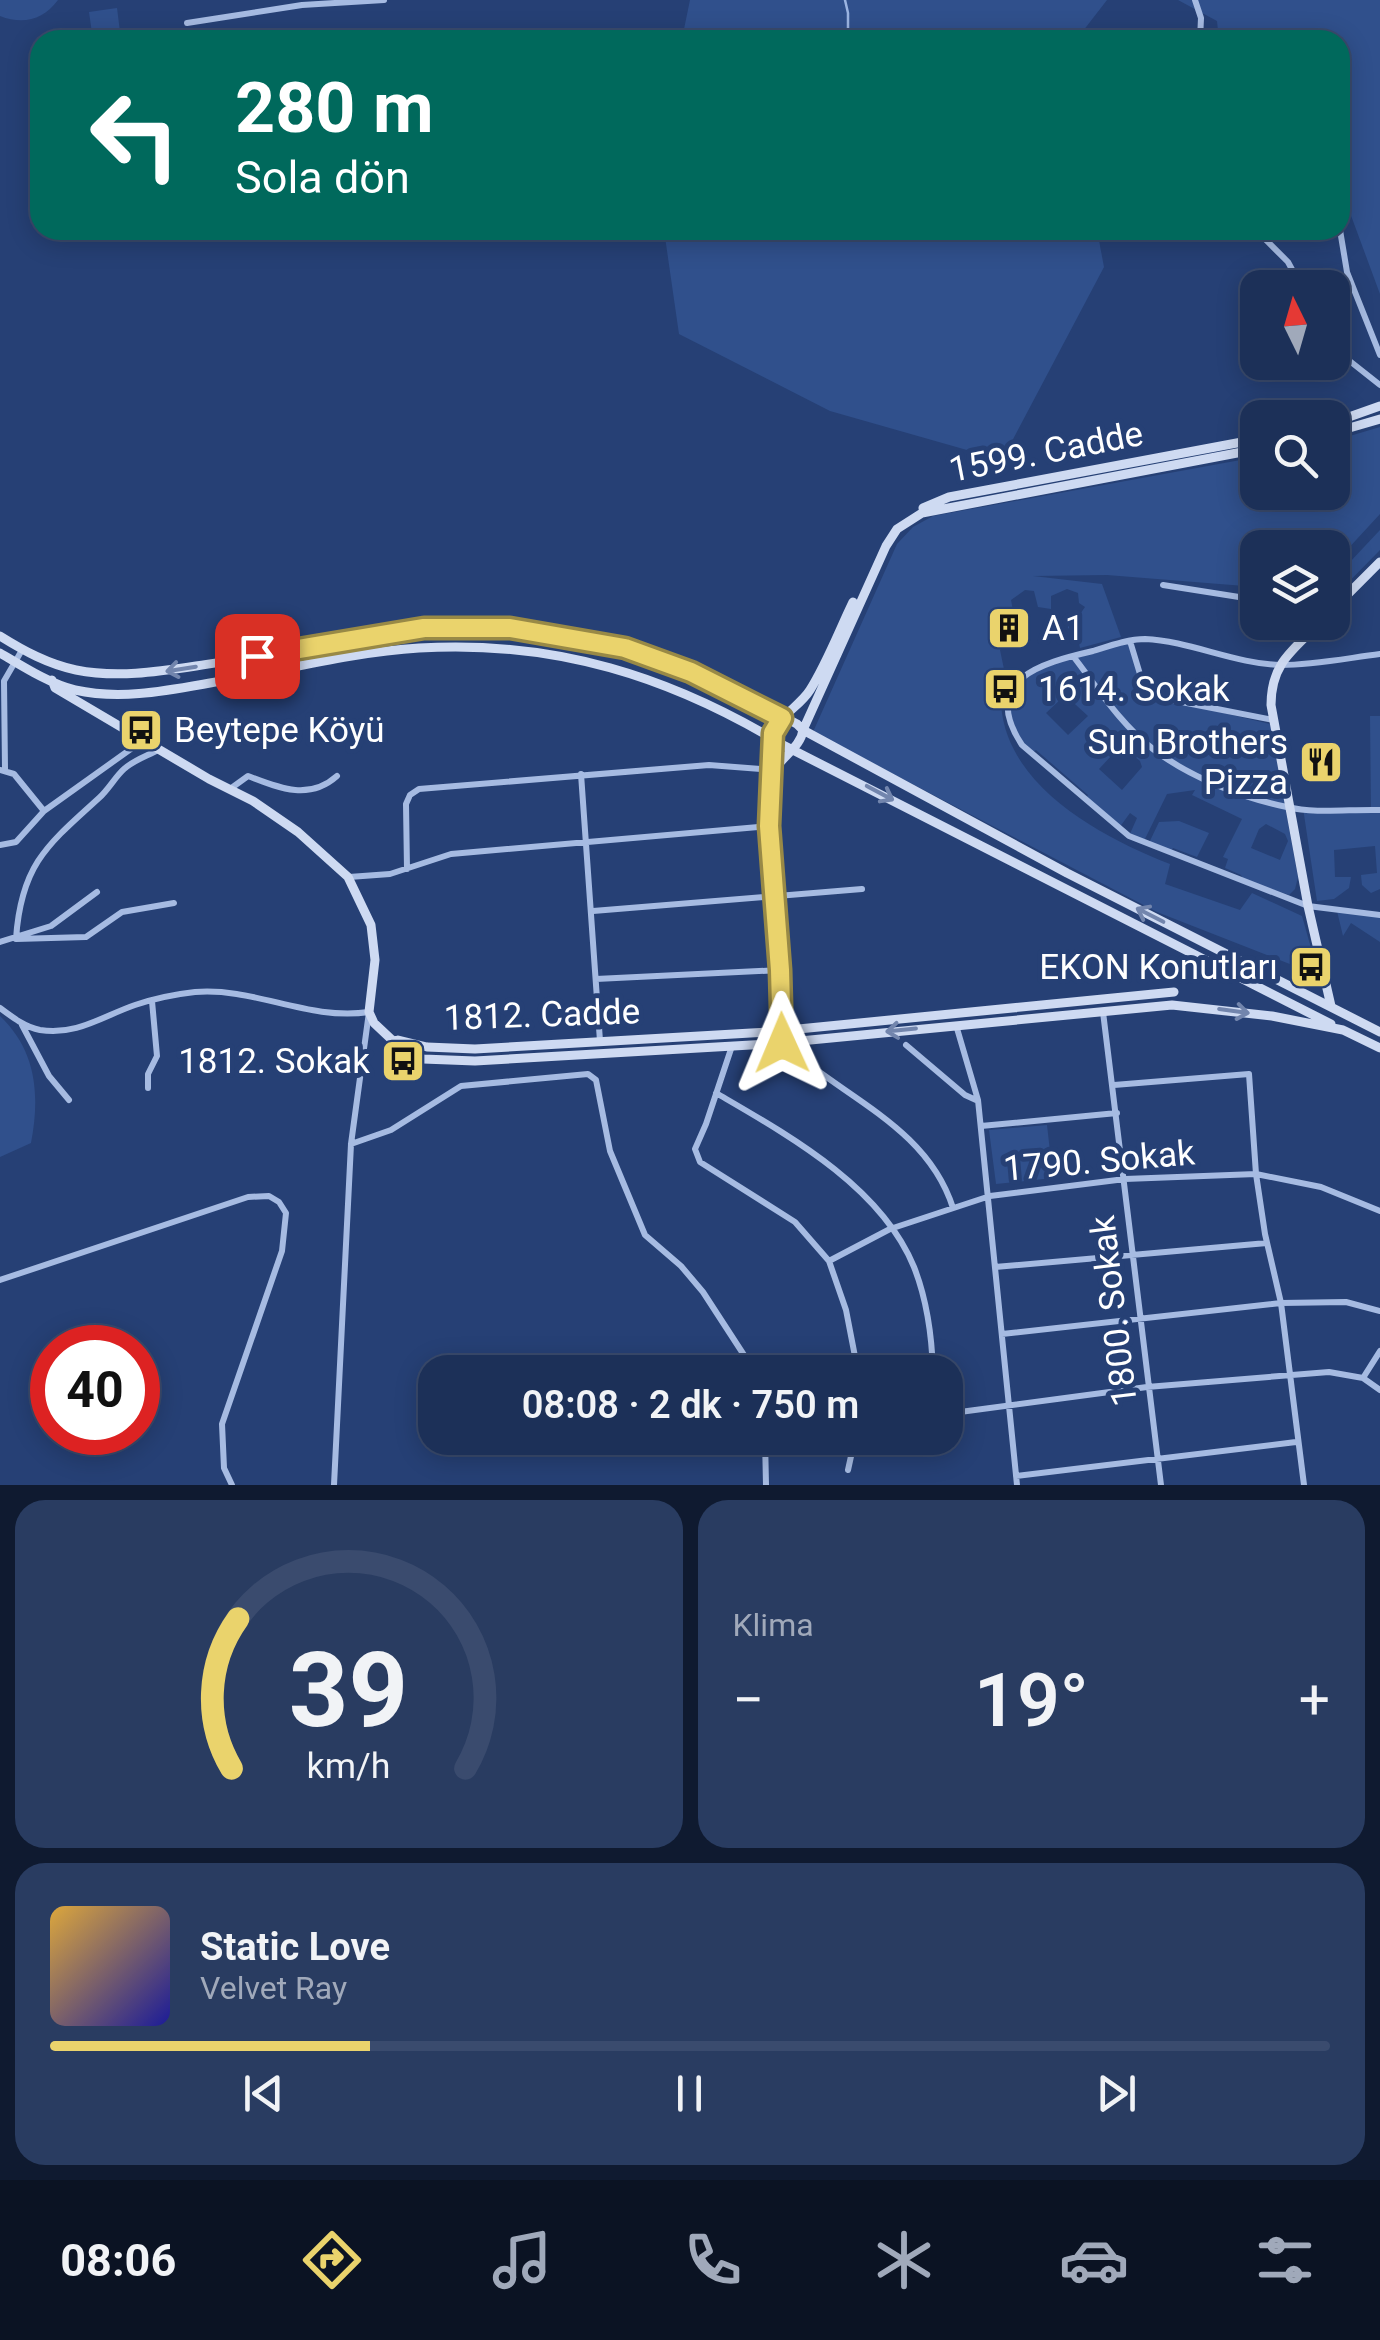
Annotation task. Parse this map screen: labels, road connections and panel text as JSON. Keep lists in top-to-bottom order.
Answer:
{
  "streets": {
    "street": [
      "1599. Cadde",
      "1812. Cadde",
      "1790. Sokak",
      "1800. Sokak"
    ]
  },
  "crossings": [
    ["1812. Cadde", "1800. Sokak"],
    ["1790. Sokak", "1800. Sokak"]
  ],
  "places": {
    "building": ["A1"],
    "bus stop": [
      "1614. Sokak",
      "Beytepe Köyü",
      "EKON Konutları",
      "1812. Sokak"
    ],
    "restaurant": ["Sun Brothers Pizza"]
  },
  "north": "top",
  "page": {
    "turn": ["280 m", "Sola dön"],
    "limit": "40",
    "trip": "08:08 · 2 dk · 750 m",
    "tile": "Klima",
    "heat": ["−", "19°", "+"],
    "song": ["Static Love", "Velvet Ray"],
    "tabs": "08:06",
    "gauge": ["39", "km/h"]
  }
}
